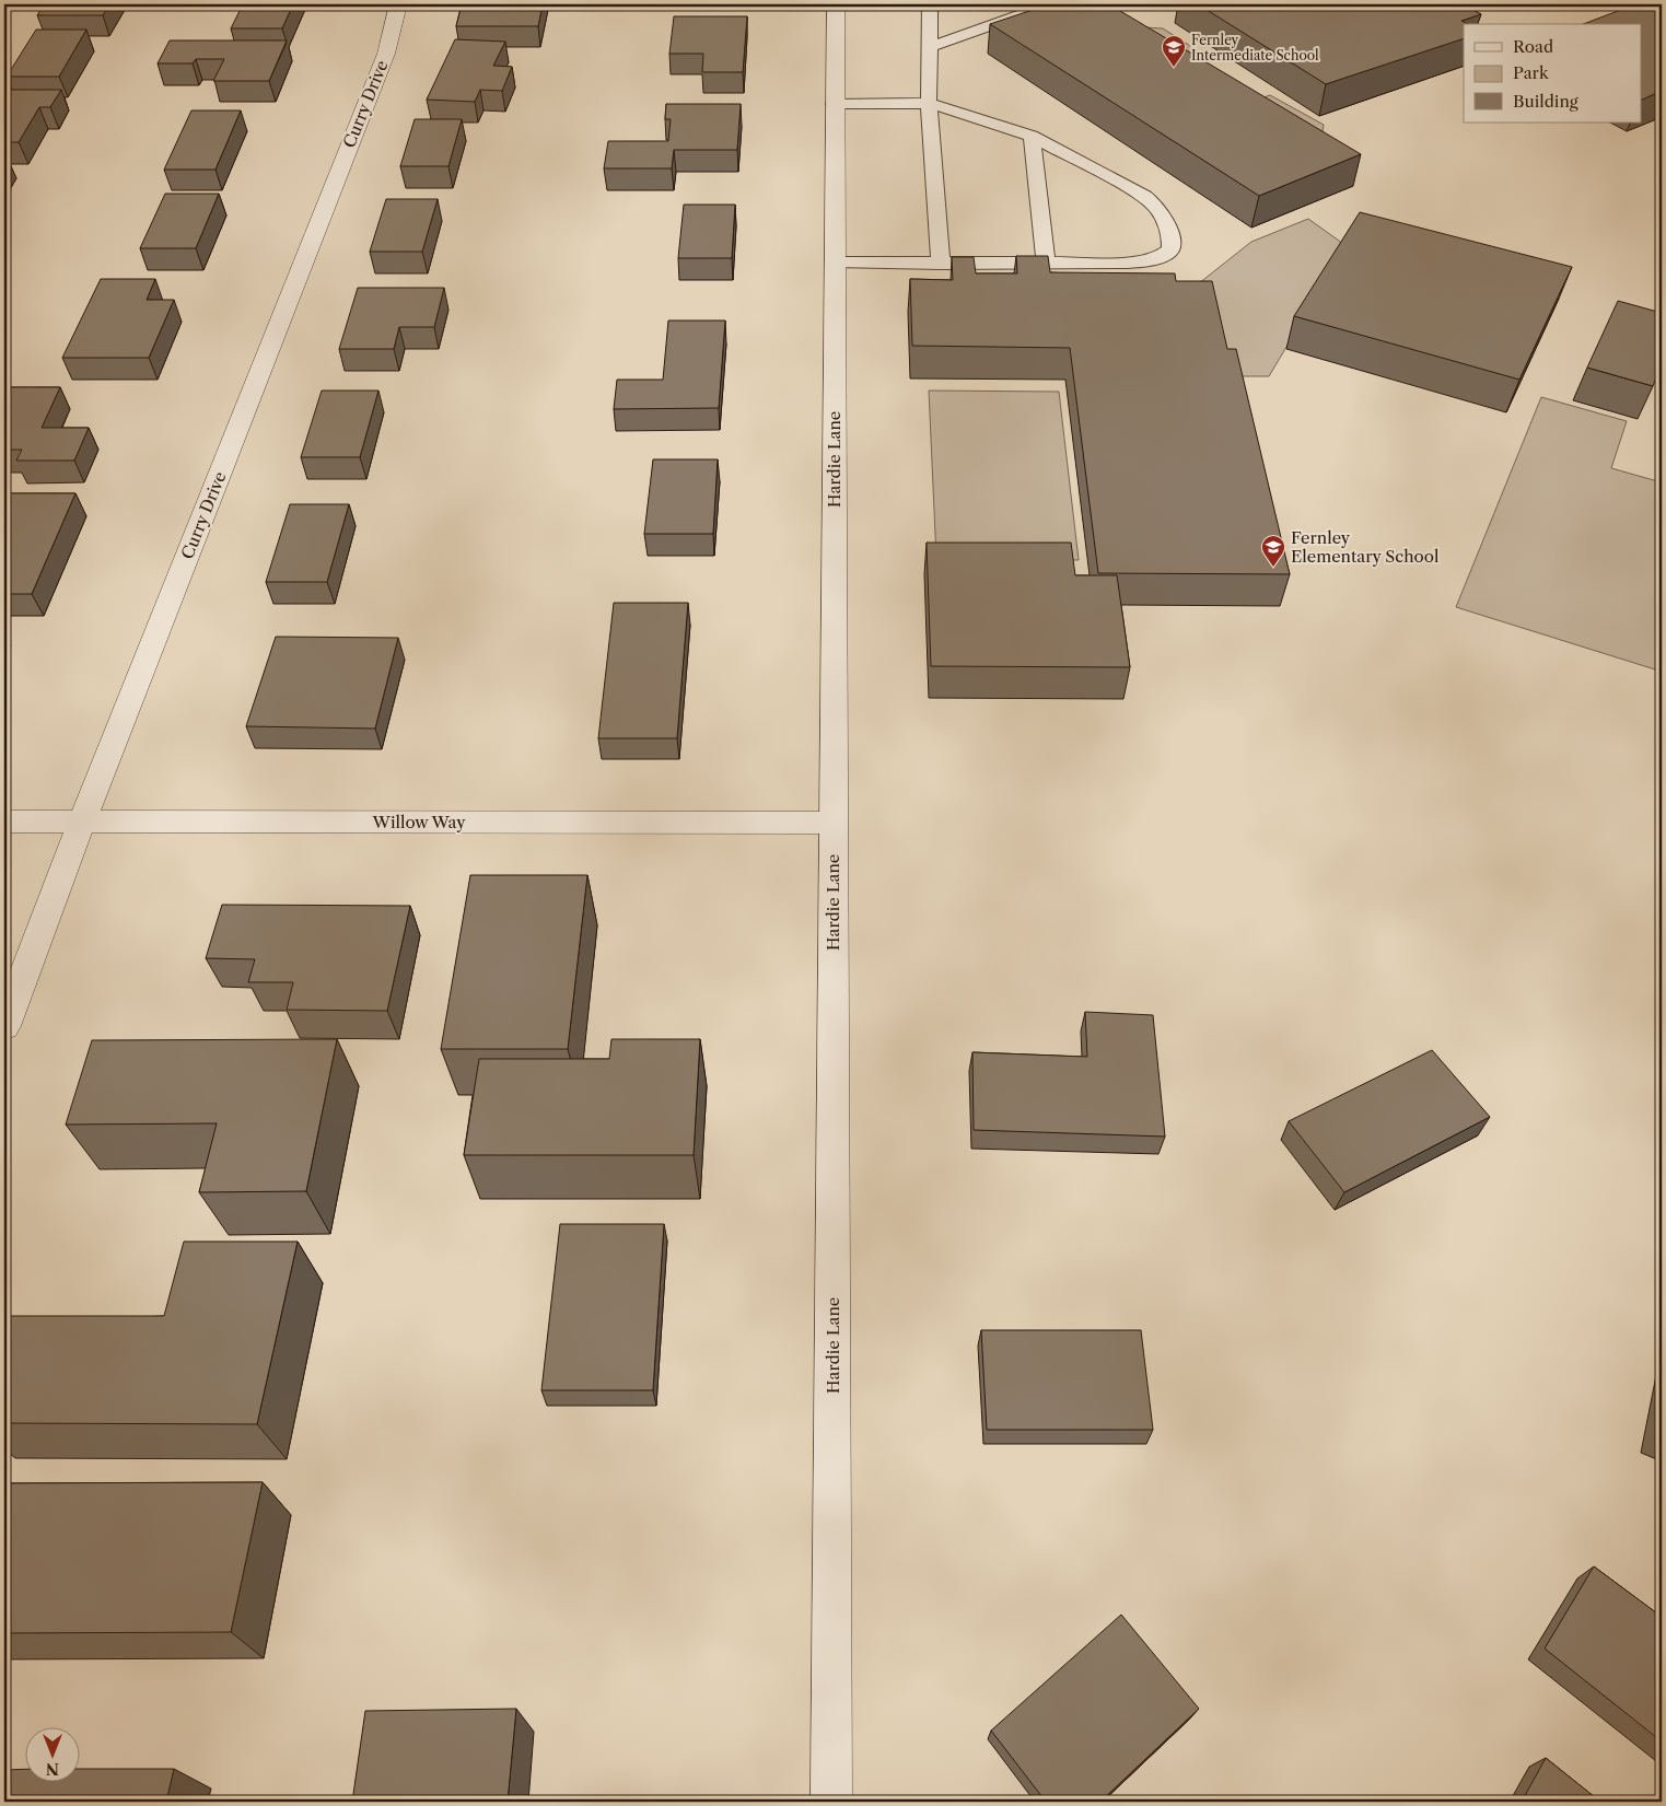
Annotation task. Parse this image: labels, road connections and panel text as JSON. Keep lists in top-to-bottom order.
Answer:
{
  "streets": {
    "street": ["Curry Drive", "Hardie Lane", "Willow Way"]
  },
  "crossings": [
    ["Curry Drive", "Willow Way"],
    ["Hardie Lane", "Willow Way"]
  ],
  "places": {
    "school or university": ["Fernley Intermediate School", "Fernley Elementary School"]
  },
  "legend": ["Road", "Park", "Building"],
  "north": "bottom"
}
